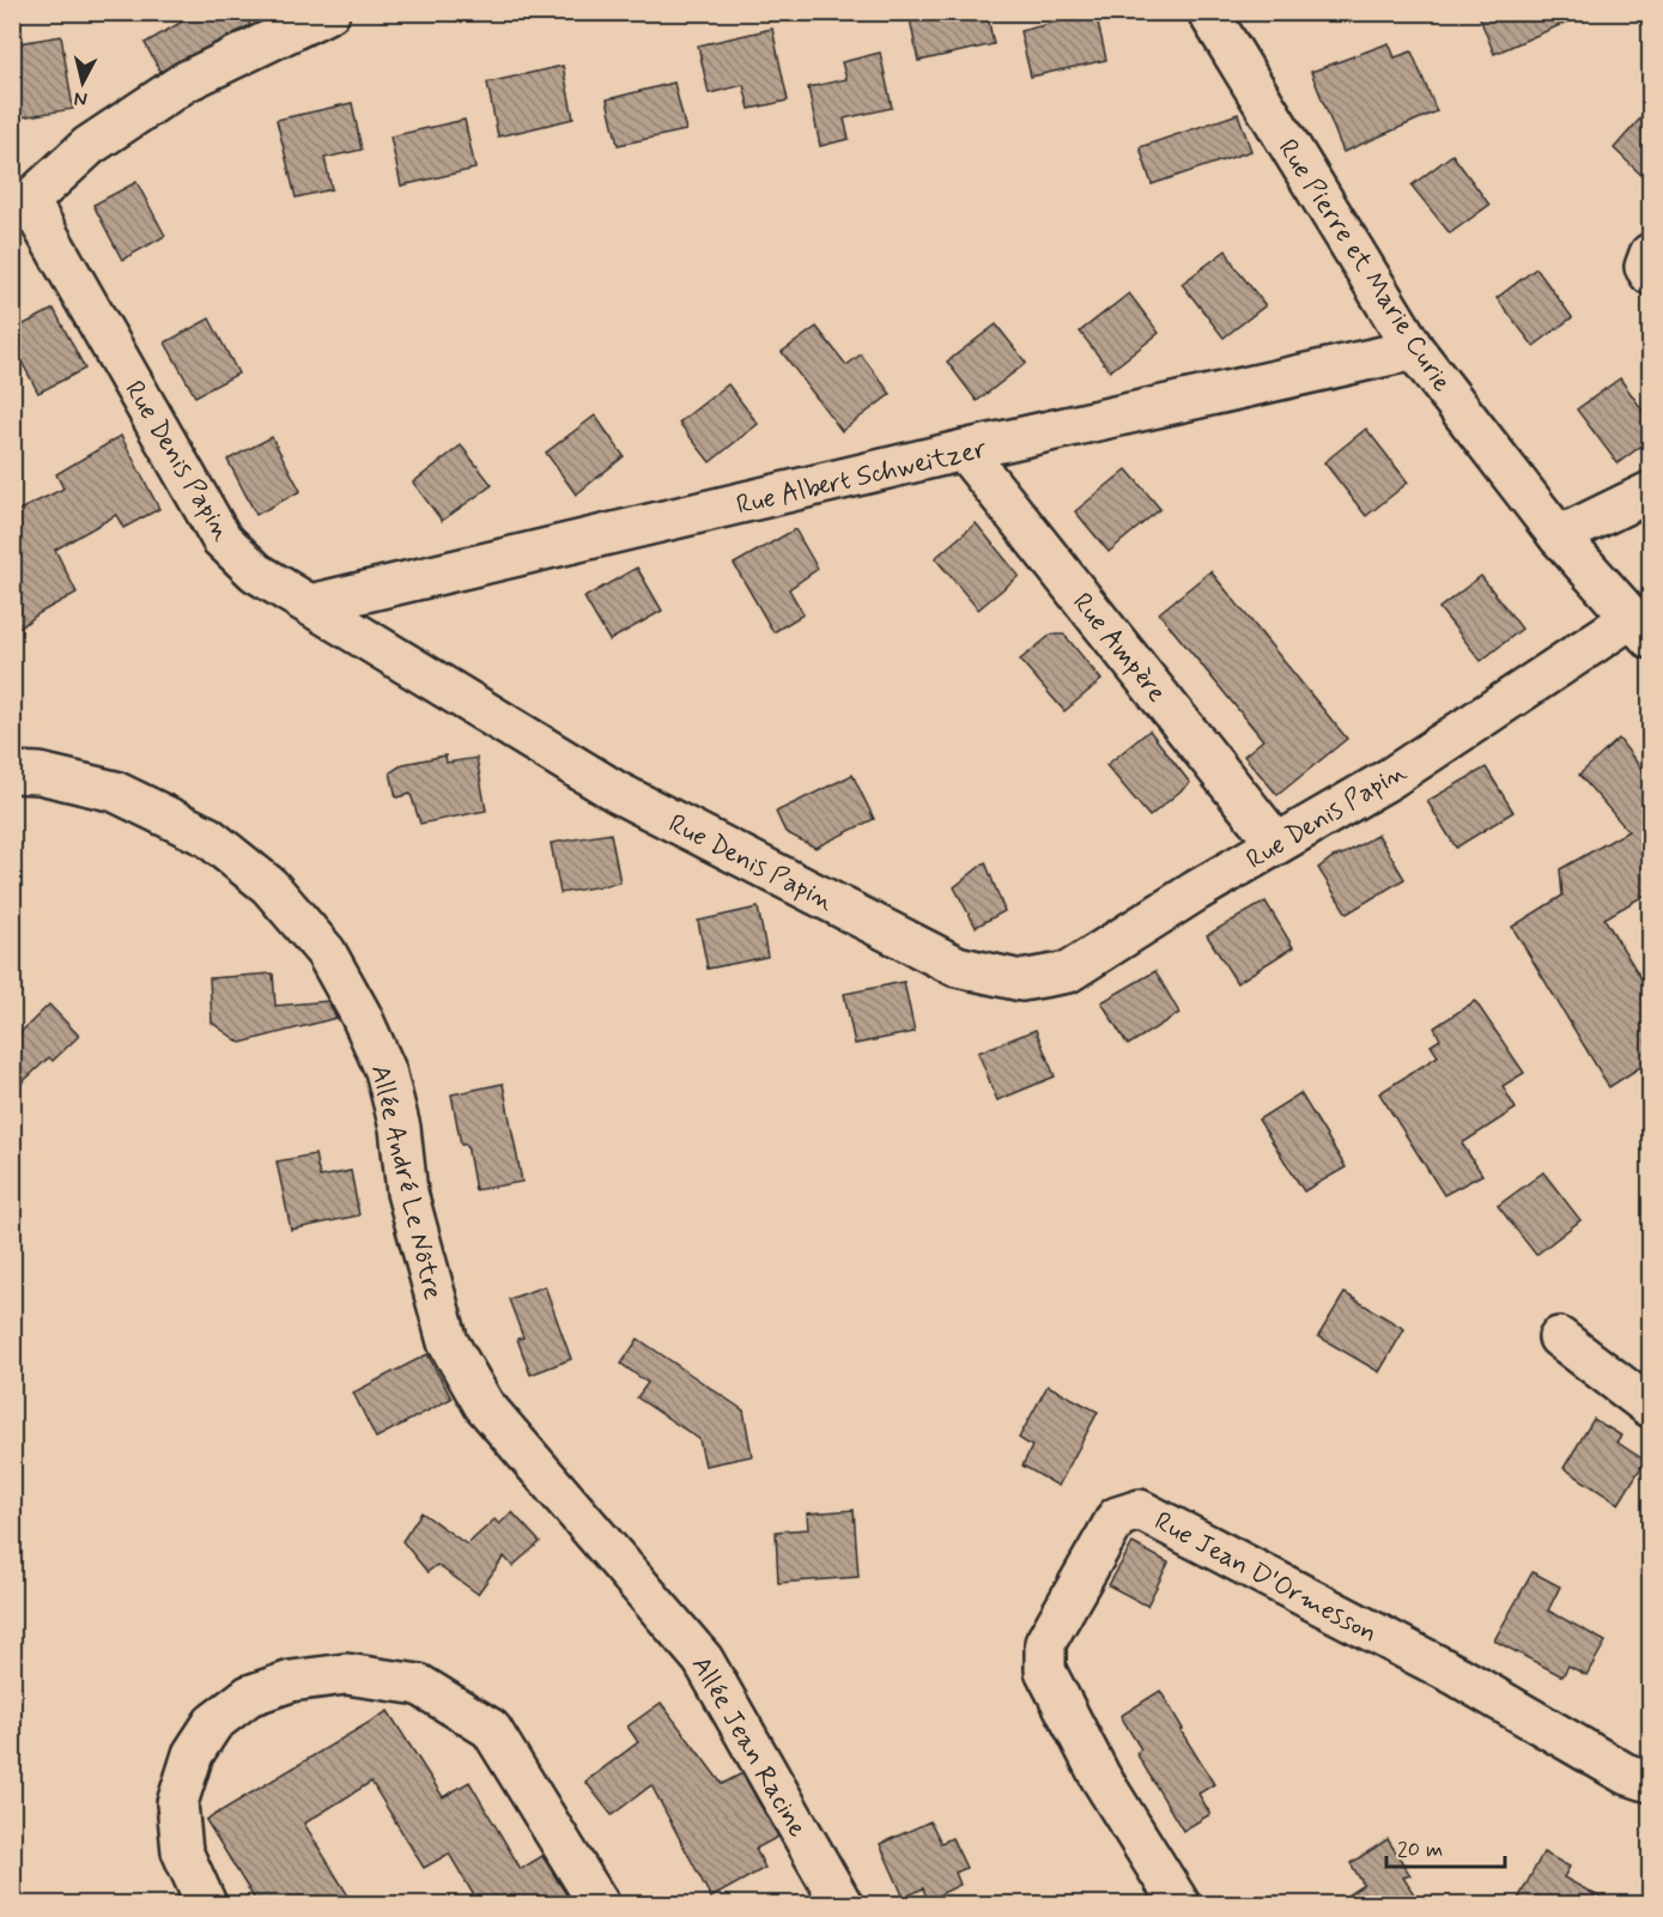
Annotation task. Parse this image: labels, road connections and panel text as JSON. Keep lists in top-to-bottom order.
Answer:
{
  "streets": {
    "street": [
      "Rue Pierre et Marie Curie",
      "Rue Denis Papin",
      "Rue Albert Schweitzer",
      "Rue Ampère",
      "Allée André Le Nôtre",
      "Rue Jean D'Ormesson",
      "Allée Jean Racine"
    ]
  },
  "crossings": [
    ["Rue Pierre et Marie Curie", "Rue Denis Papin"],
    ["Rue Pierre et Marie Curie", "Rue Albert Schweitzer"],
    ["Rue Denis Papin", "Rue Albert Schweitzer"],
    ["Rue Denis Papin", "Rue Ampère"],
    ["Rue Albert Schweitzer", "Rue Ampère"],
    ["Allée André Le Nôtre", "Allée Jean Racine"]
  ],
  "scale_bar": "20 m",
  "north": "bottom"
}
